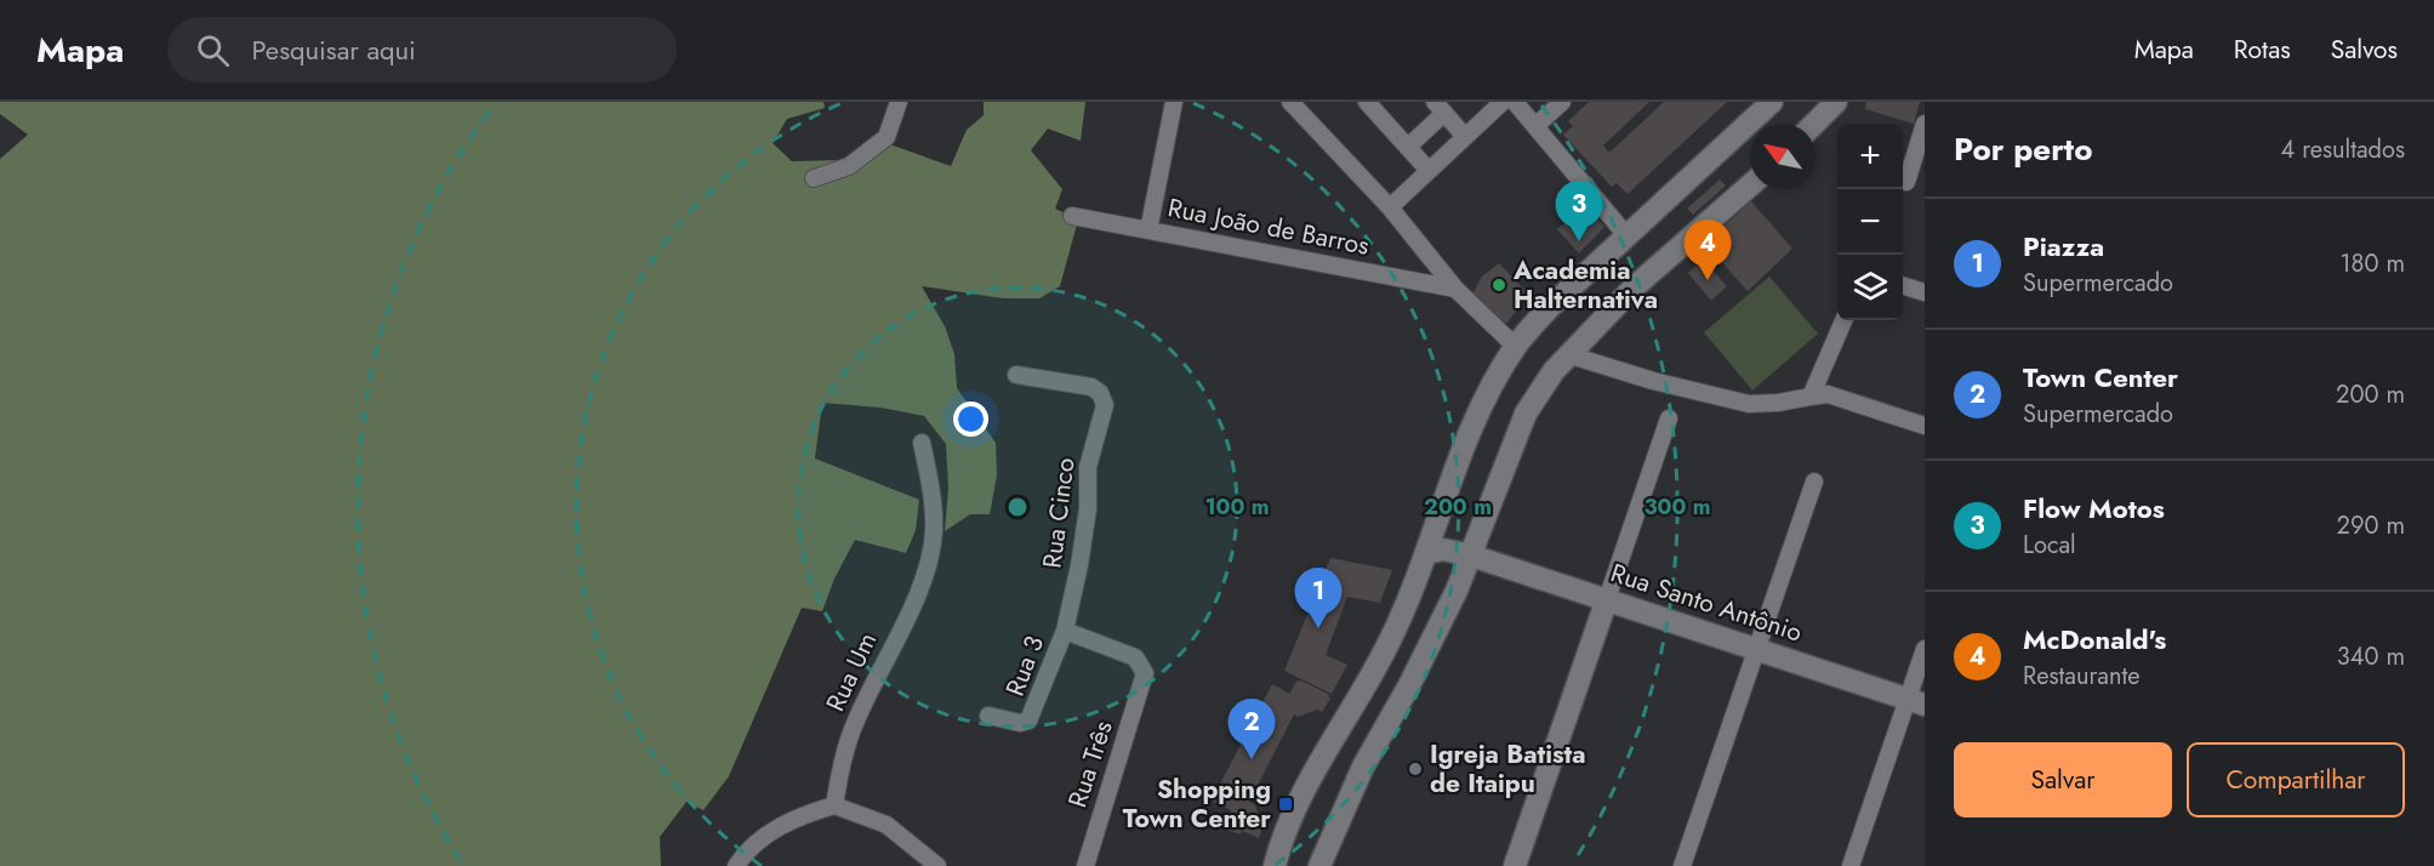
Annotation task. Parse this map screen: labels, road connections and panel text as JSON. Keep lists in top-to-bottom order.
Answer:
{
  "streets": {
    "main road": ["Rua Santo Antônio"],
    "street": [
      "Rua João de Barros",
      "Rua Cinco",
      "Rua 3",
      "Rua Um",
      "Rua Três"
    ]
  },
  "crossings": [
    ["Rua Cinco", "Rua 3"],
    ["Rua Cinco", "Rua Três"],
    ["Rua 3", "Rua Três"]
  ],
  "places": {
    "other": ["Academia Halternativa", "Igreja Batista de Itaipu"],
    "transit": ["Shopping Town Center"]
  },
  "north": "top left",
  "page": {
    "header": "Mapa",
    "search": "Pesquisar aqui",
    "nav": ["Mapa", "Rotas", "Salvos"],
    "heading": ["Por perto", "4 resultados"],
    "map_buttons": ["+", "−"],
    "pins": [
      "3",
      "4",
      "1",
      "2"
    ],
    "list": [
      {
        "mark": "1",
        "name": "Piazza",
        "note": "Supermercado",
        "value": "180 m"
      },
      {
        "mark": "2",
        "name": "Town Center",
        "note": "Supermercado",
        "value": "200 m"
      },
      {
        "mark": "3",
        "name": "Flow Motos",
        "note": "Local",
        "value": "290 m"
      },
      {
        "mark": "4",
        "name": "McDonald's",
        "note": "Restaurante",
        "value": "340 m"
      }
    ],
    "buttons": ["Salvar", "Compartilhar"]
  },
  "rings": ["100 m", "200 m", "300 m"]
}
